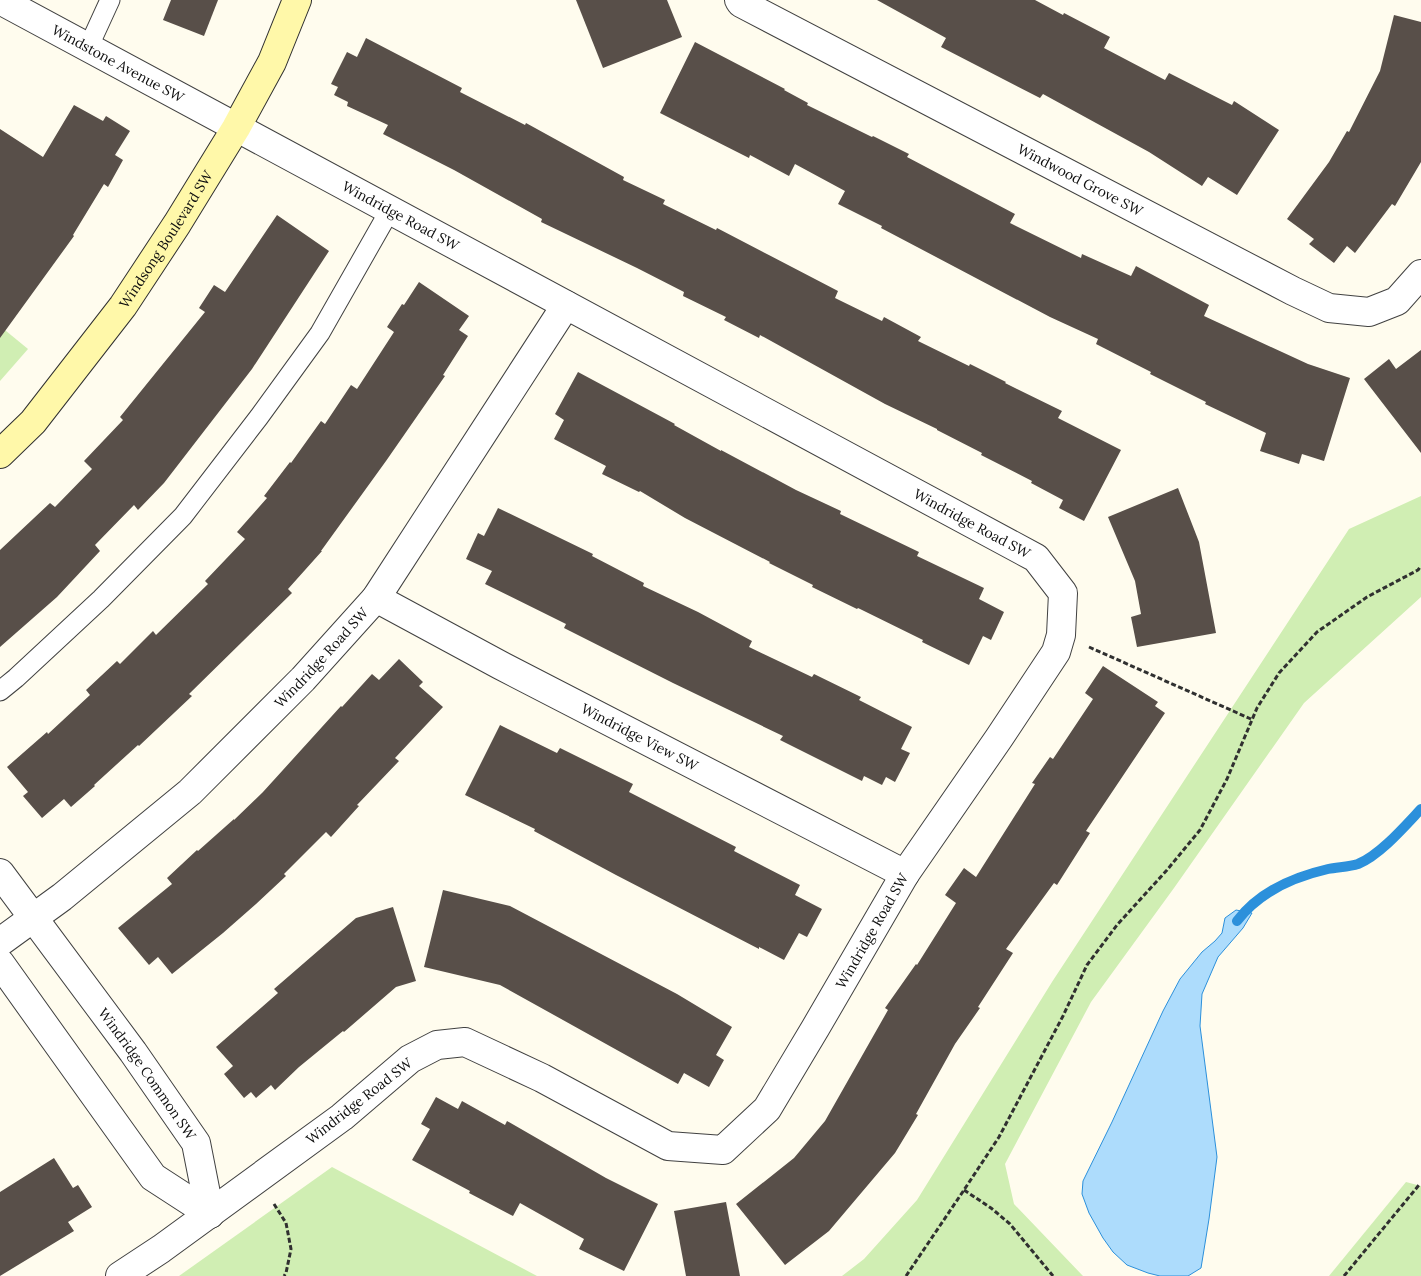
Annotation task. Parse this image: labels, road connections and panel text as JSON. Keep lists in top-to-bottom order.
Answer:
{
  "streets": {
    "street": [
      "Windstone Avenue SW",
      "Windwood Grove SW",
      "Windridge Road SW",
      "Windsong Boulevard SW",
      "Windridge View SW",
      "Windridge Common SW"
    ]
  },
  "crossings": [
    ["Windstone Avenue SW", "Windridge Road SW"],
    ["Windstone Avenue SW", "Windsong Boulevard SW"],
    ["Windridge Road SW", "Windsong Boulevard SW"],
    ["Windridge Road SW", "Windridge View SW"],
    ["Windridge Road SW", "Windridge Common SW"]
  ]
}
